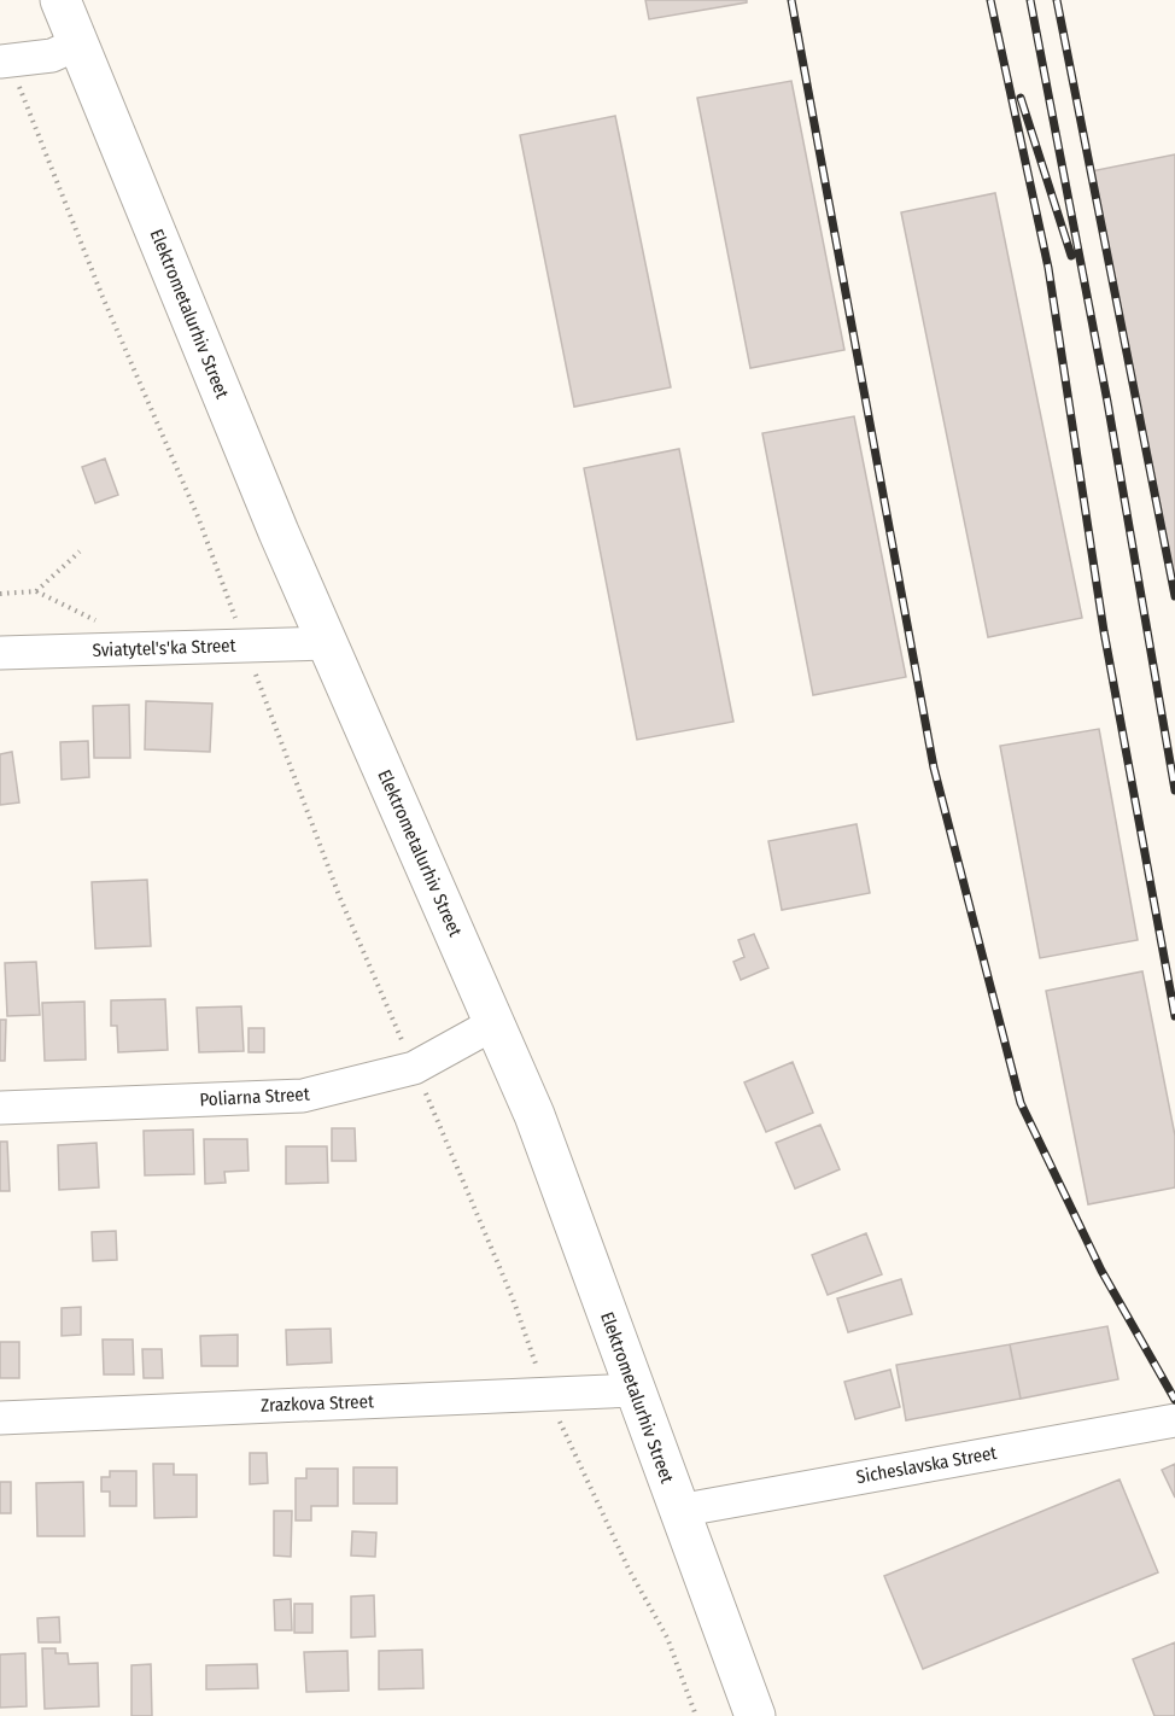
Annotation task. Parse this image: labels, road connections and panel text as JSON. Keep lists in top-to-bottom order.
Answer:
{
  "streets": {
    "main road": ["Elektrometalurhiv Street"],
    "street": [
      "Sviatytel's'ka Street",
      "Poliarna Street",
      "Zrazkova Street",
      "Sicheslavska Street"
    ]
  },
  "crossings": [
    ["Elektrometalurhiv Street", "Sviatytel's'ka Street"],
    ["Elektrometalurhiv Street", "Poliarna Street"],
    ["Elektrometalurhiv Street", "Zrazkova Street"],
    ["Elektrometalurhiv Street", "Sicheslavska Street"]
  ]
}
